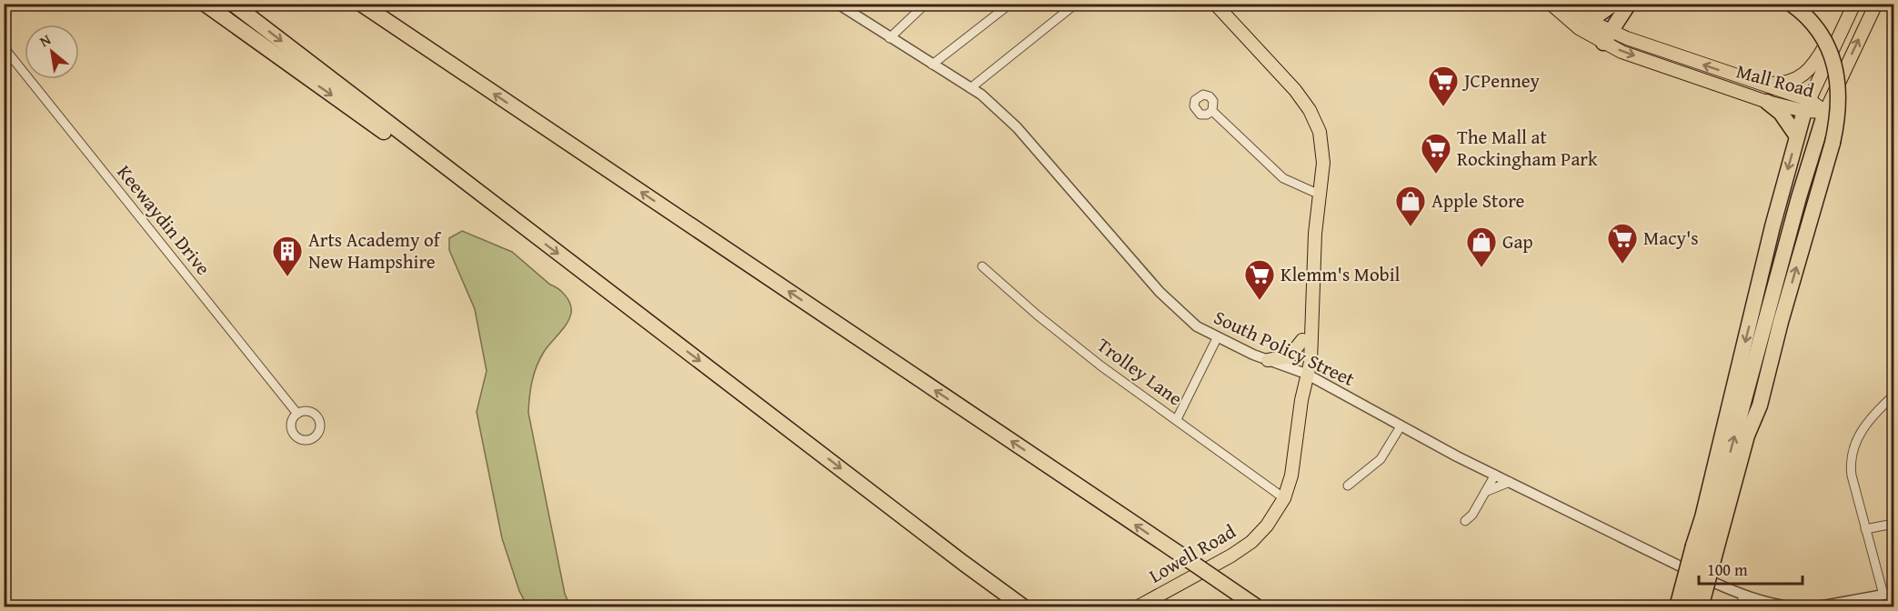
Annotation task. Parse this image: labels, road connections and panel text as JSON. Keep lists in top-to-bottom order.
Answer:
{
  "streets": {
    "main road": ["Mall Road", "Lowell Road"],
    "street": ["Keewaydin Drive", "South Policy Street", "Trolley Lane"]
  },
  "crossings": [
    ["South Policy Street", "Lowell Road"],
    ["Trolley Lane", "Lowell Road"]
  ],
  "places": {
    "supermarket": [
      "JCPenney",
      "The Mall at Rockingham Park",
      "Macy's",
      "Klemm's Mobil"
    ],
    "shop": ["Apple Store", "Gap"],
    "building": ["Arts Academy of New Hampshire"]
  },
  "scale_bar": "100 m",
  "north": "top left"
}
